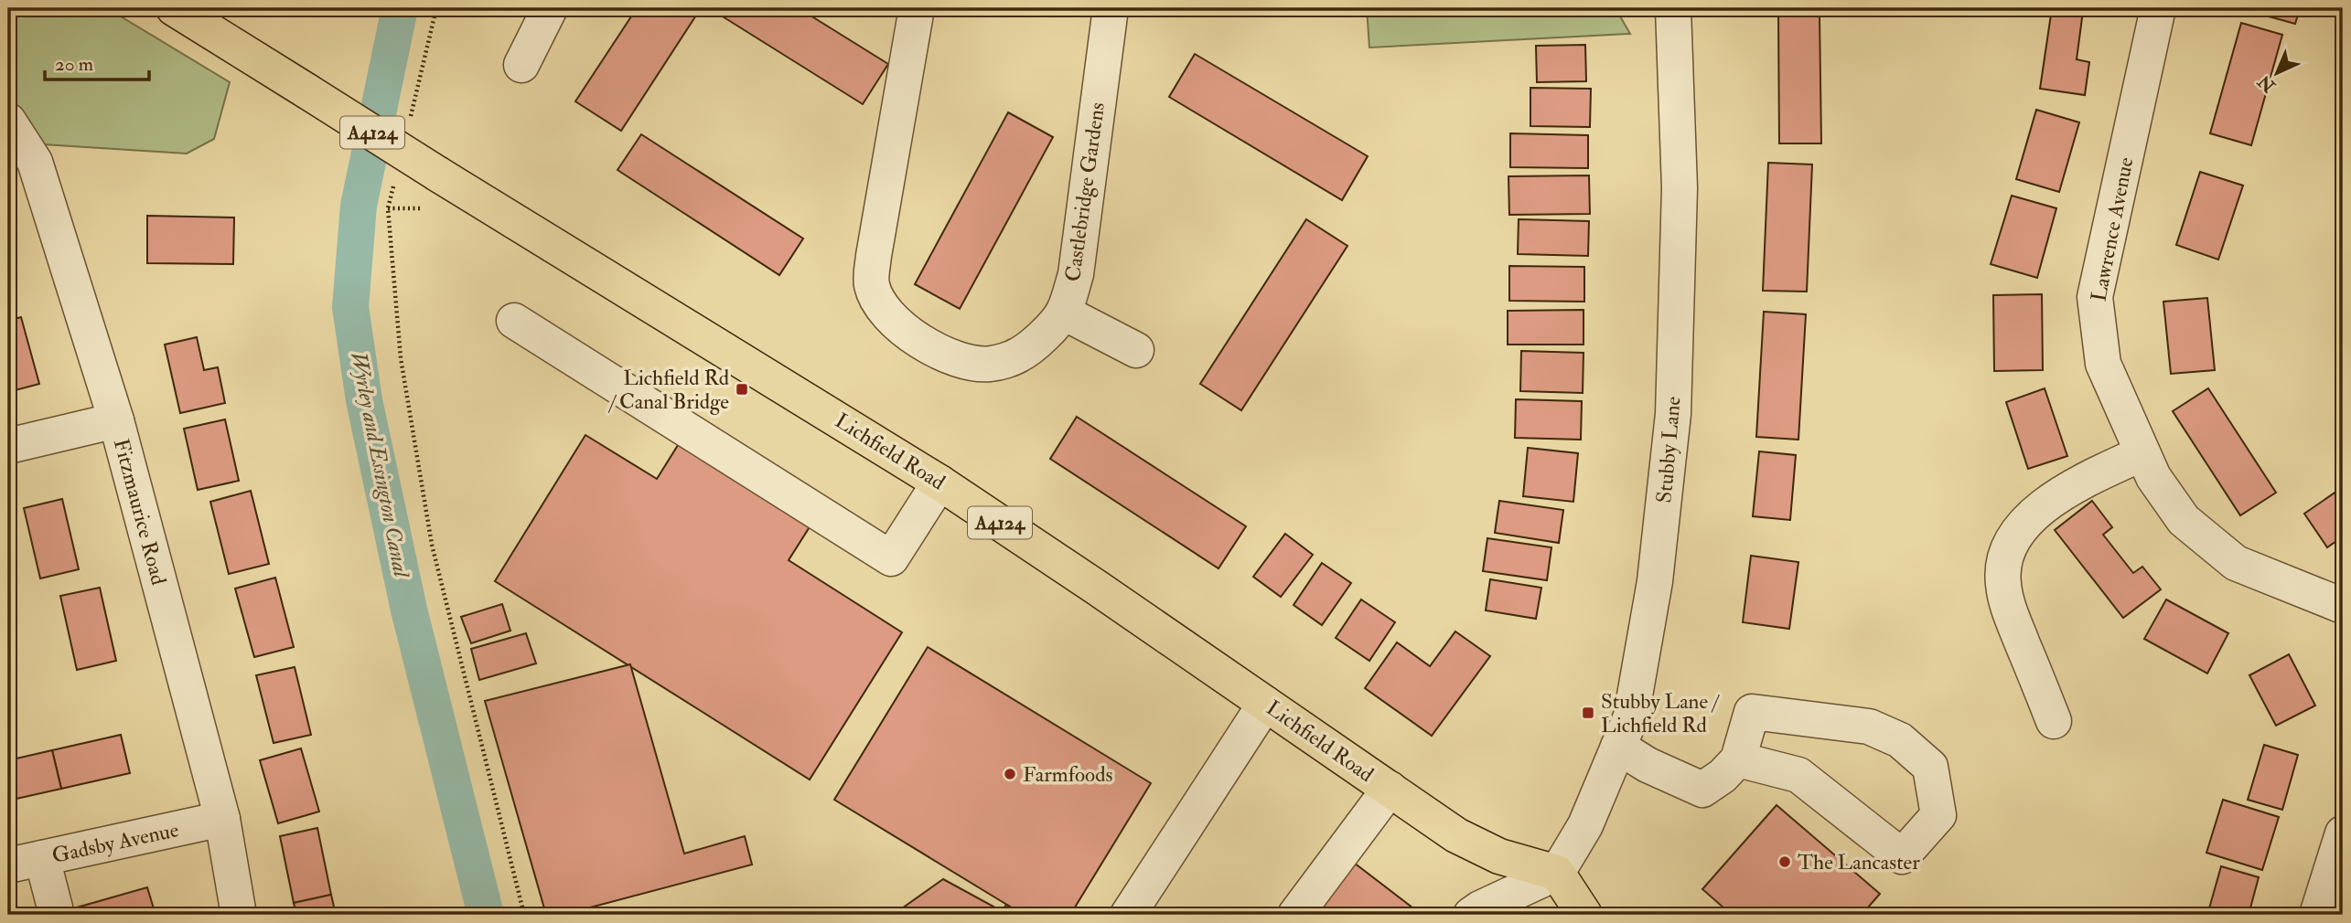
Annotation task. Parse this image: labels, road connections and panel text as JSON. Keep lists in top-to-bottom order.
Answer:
{
  "streets": {
    "main road": ["A4124", "Lichfield Road"],
    "street": [
      "Castlebridge Gardens",
      "Lawrence Avenue",
      "Stubby Lane",
      "Fitzmaurice Road",
      "Gadsby Avenue"
    ]
  },
  "crossings": [
    ["Stubby Lane", "Lichfield Road"],
    ["Fitzmaurice Road", "Gadsby Avenue"]
  ],
  "water": ["Wyrley and Essington Canal"],
  "places": {
    "transit": ["Lichfield Rd / Canal Bridge", "Stubby Lane / Lichfield Rd"],
    "other": ["Farmfoods", "The Lancaster"]
  },
  "scale_bar": "20 m",
  "north": "bottom left"
}
